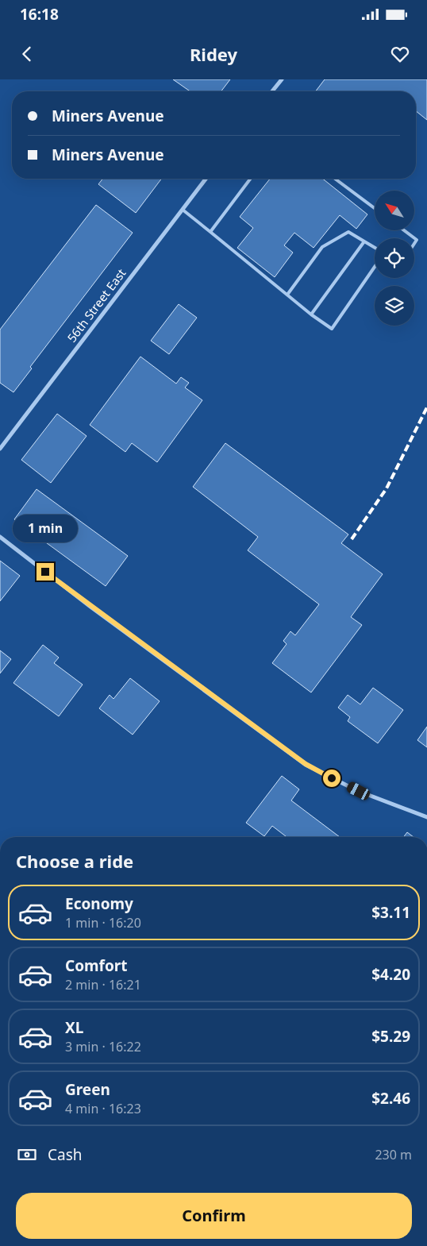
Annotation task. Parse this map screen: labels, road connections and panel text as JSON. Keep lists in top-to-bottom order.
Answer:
{
  "streets": {
    "street": ["56th Street East"]
  },
  "north": "top left",
  "page": {
    "status": "16:18",
    "header": "Ridey",
    "banner": ["Miners Avenue", "Miners Avenue"],
    "bubble": "1 min",
    "heading": "Choose a ride",
    "list": [
      {
        "name": "Economy",
        "note": "1 min · 16:20",
        "value": "$3.11"
      },
      {
        "name": "Comfort",
        "note": "2 min · 16:21",
        "value": "$4.20"
      },
      {
        "name": "XL",
        "note": "3 min · 16:22",
        "value": "$5.29"
      },
      {
        "name": "Green",
        "note": "4 min · 16:23",
        "value": "$2.46"
      }
    ],
    "pay": ["Cash", "230 m"],
    "buttons": "Confirm"
  }
}
